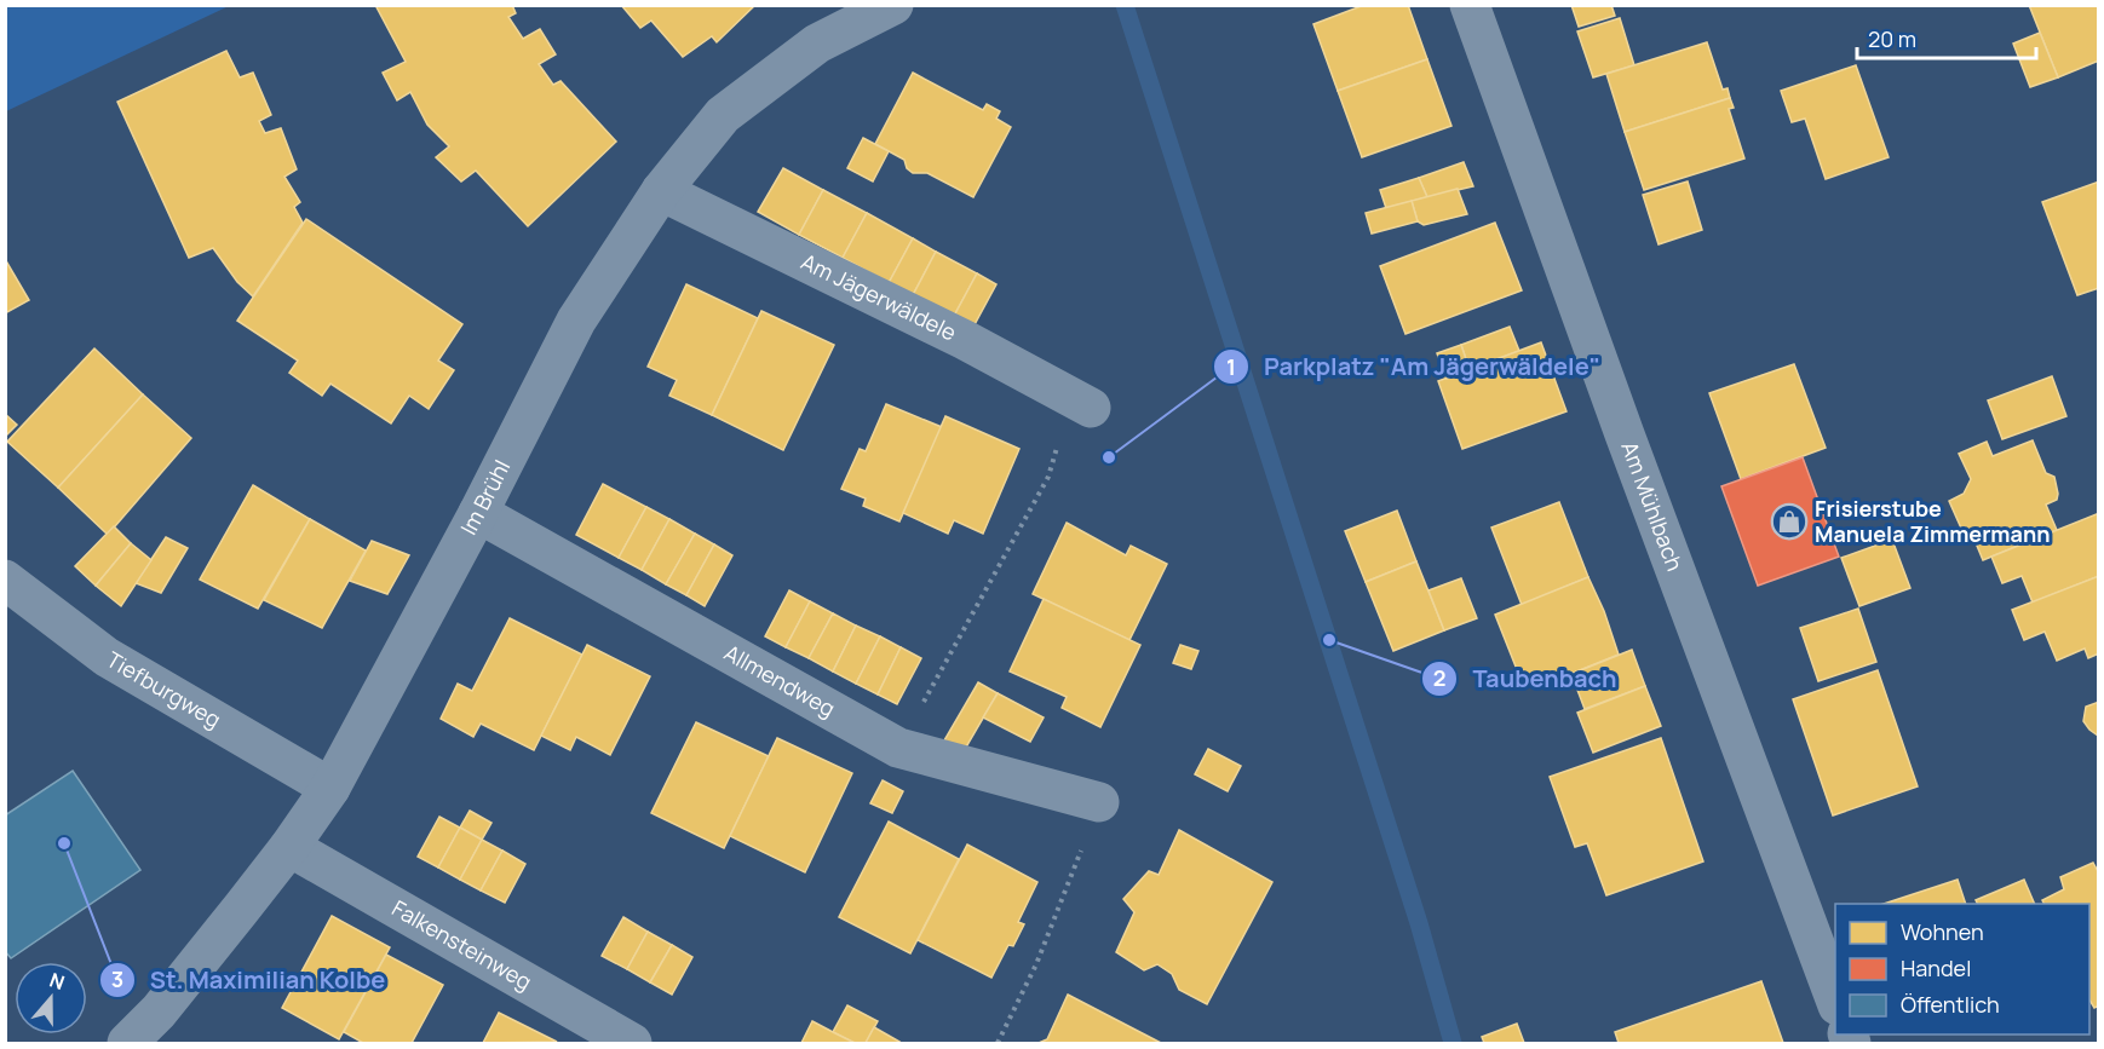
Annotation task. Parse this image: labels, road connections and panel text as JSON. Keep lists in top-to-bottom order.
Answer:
{
  "streets": {
    "street": [
      "Am Jägerwäldele",
      "Im Brühl",
      "Am Mühlbach",
      "Allmendweg",
      "Tiefburgweg",
      "Falkensteinweg"
    ]
  },
  "crossings": [
    ["Am Jägerwäldele", "Im Brühl"],
    ["Im Brühl", "Allmendweg"],
    ["Im Brühl", "Tiefburgweg"],
    ["Im Brühl", "Falkensteinweg"]
  ],
  "places": {
    "other": ["Parkplatz \"Am Jägerwäldele\"", "Taubenbach", "St. Maximilian Kolbe"],
    "shop": ["Frisierstube Manuela Zimmermann"]
  },
  "legend": ["Wohnen", "Handel", "Öffentlich"],
  "scale_bar": "20 m",
  "north": "top"
}
